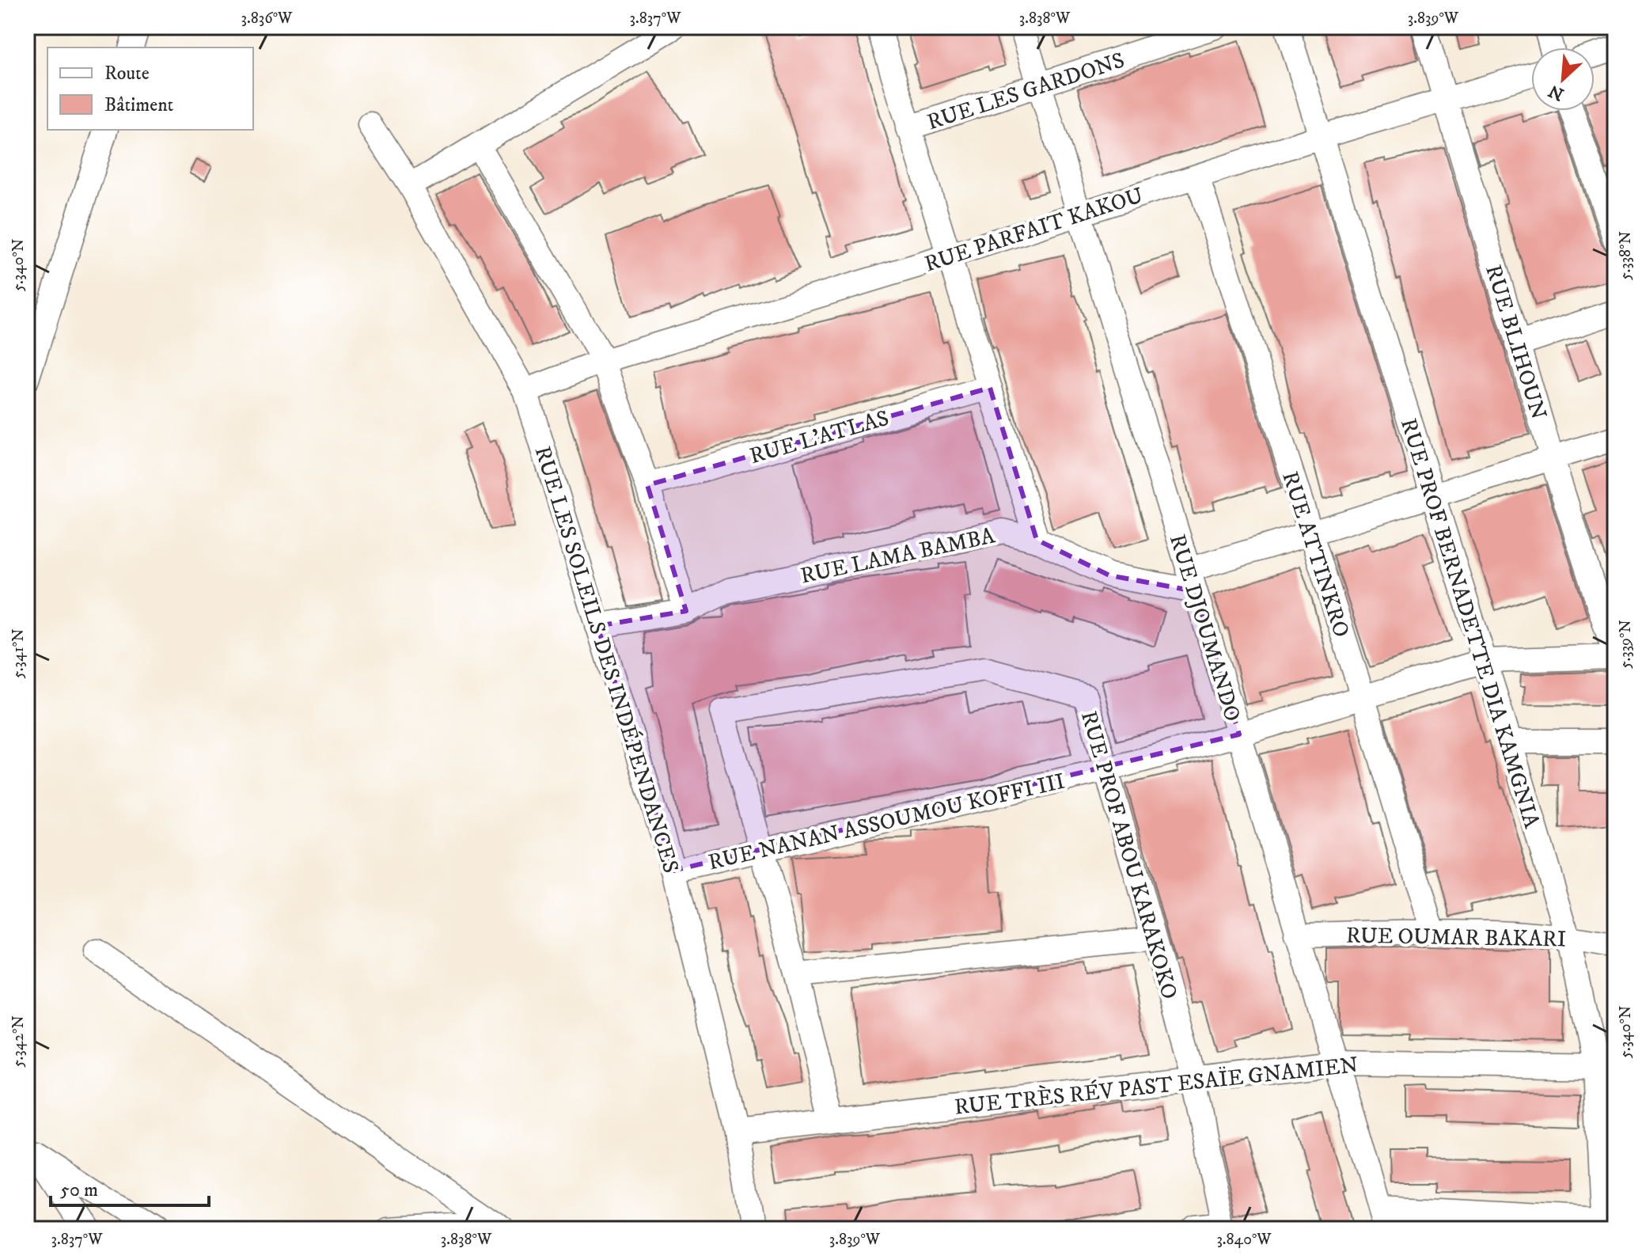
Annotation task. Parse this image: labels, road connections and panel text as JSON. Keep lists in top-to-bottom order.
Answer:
{
  "streets": {
    "street": [
      "RUE LES GARDONS",
      "RUE PARFAIT KAKOU",
      "RUE BLIHOUN",
      "RUE L'ATLAS",
      "RUE ATTINKRO",
      "RUE LAMA BAMBA",
      "RUE PROF BERNADETTE DIA KAMGNIA",
      "RUE DJOUMANDO",
      "RUE LES SOLEILS DES INDÉPENDANCES",
      "RUE NANAN ASSOUMOU KOFFI III",
      "RUE PROF ABOU KARAKOKO",
      "RUE OUMAR BAKARI",
      "RUE TRÈS RÉV PAST ESAÏE GNAMIEN"
    ]
  },
  "crossings": [
    ["RUE LES GARDONS", "RUE DJOUMANDO"],
    ["RUE PARFAIT KAKOU", "RUE BLIHOUN"],
    ["RUE PARFAIT KAKOU", "RUE ATTINKRO"],
    ["RUE PARFAIT KAKOU", "RUE PROF BERNADETTE DIA KAMGNIA"],
    ["RUE PARFAIT KAKOU", "RUE DJOUMANDO"],
    ["RUE PARFAIT KAKOU", "RUE LES SOLEILS DES INDÉPENDANCES"],
    ["RUE BLIHOUN", "RUE NANAN ASSOUMOU KOFFI III"],
    ["RUE ATTINKRO", "RUE NANAN ASSOUMOU KOFFI III"],
    ["RUE ATTINKRO", "RUE OUMAR BAKARI"],
    ["RUE LAMA BAMBA", "RUE DJOUMANDO"],
    ["RUE LAMA BAMBA", "RUE LES SOLEILS DES INDÉPENDANCES"],
    ["RUE PROF BERNADETTE DIA KAMGNIA", "RUE NANAN ASSOUMOU KOFFI III"],
    ["RUE PROF BERNADETTE DIA KAMGNIA", "RUE OUMAR BAKARI"],
    ["RUE PROF BERNADETTE DIA KAMGNIA", "RUE TRÈS RÉV PAST ESAÏE GNAMIEN"],
    ["RUE DJOUMANDO", "RUE NANAN ASSOUMOU KOFFI III"],
    ["RUE DJOUMANDO", "RUE OUMAR BAKARI"],
    ["RUE DJOUMANDO", "RUE TRÈS RÉV PAST ESAÏE GNAMIEN"],
    ["RUE LES SOLEILS DES INDÉPENDANCES", "RUE NANAN ASSOUMOU KOFFI III"],
    ["RUE LES SOLEILS DES INDÉPENDANCES", "RUE TRÈS RÉV PAST ESAÏE GNAMIEN"],
    ["RUE NANAN ASSOUMOU KOFFI III", "RUE PROF ABOU KARAKOKO"],
    ["RUE PROF ABOU KARAKOKO", "RUE TRÈS RÉV PAST ESAÏE GNAMIEN"]
  ],
  "legend": ["Route", "Bâtiment"],
  "scale_bar": "50 m",
  "north": "bottom left",
  "coordinates": [
    "3.836°W",
    "3.837°W",
    "3.838°W",
    "3.839°W",
    "5.338°N",
    "5.340°N",
    "5.339°N",
    "5.341°N",
    "5.342°N",
    "3.840°W"
  ]
}
